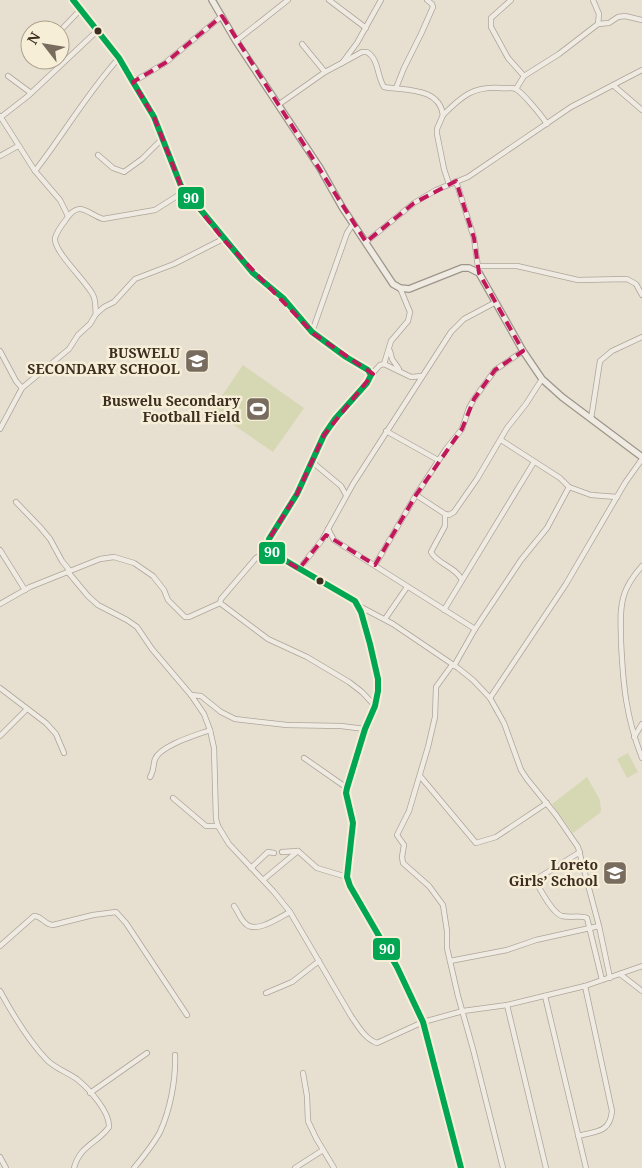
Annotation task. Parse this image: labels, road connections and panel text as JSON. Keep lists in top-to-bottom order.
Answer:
{
  "places": {
    "school or university": ["BUSWELU SECONDARY SCHOOL", "Loreto Girls’ School"],
    "sports": ["Buswelu Secondary Football Field"]
  },
  "lines": ["transit line 90"],
  "north": "top left"
}
